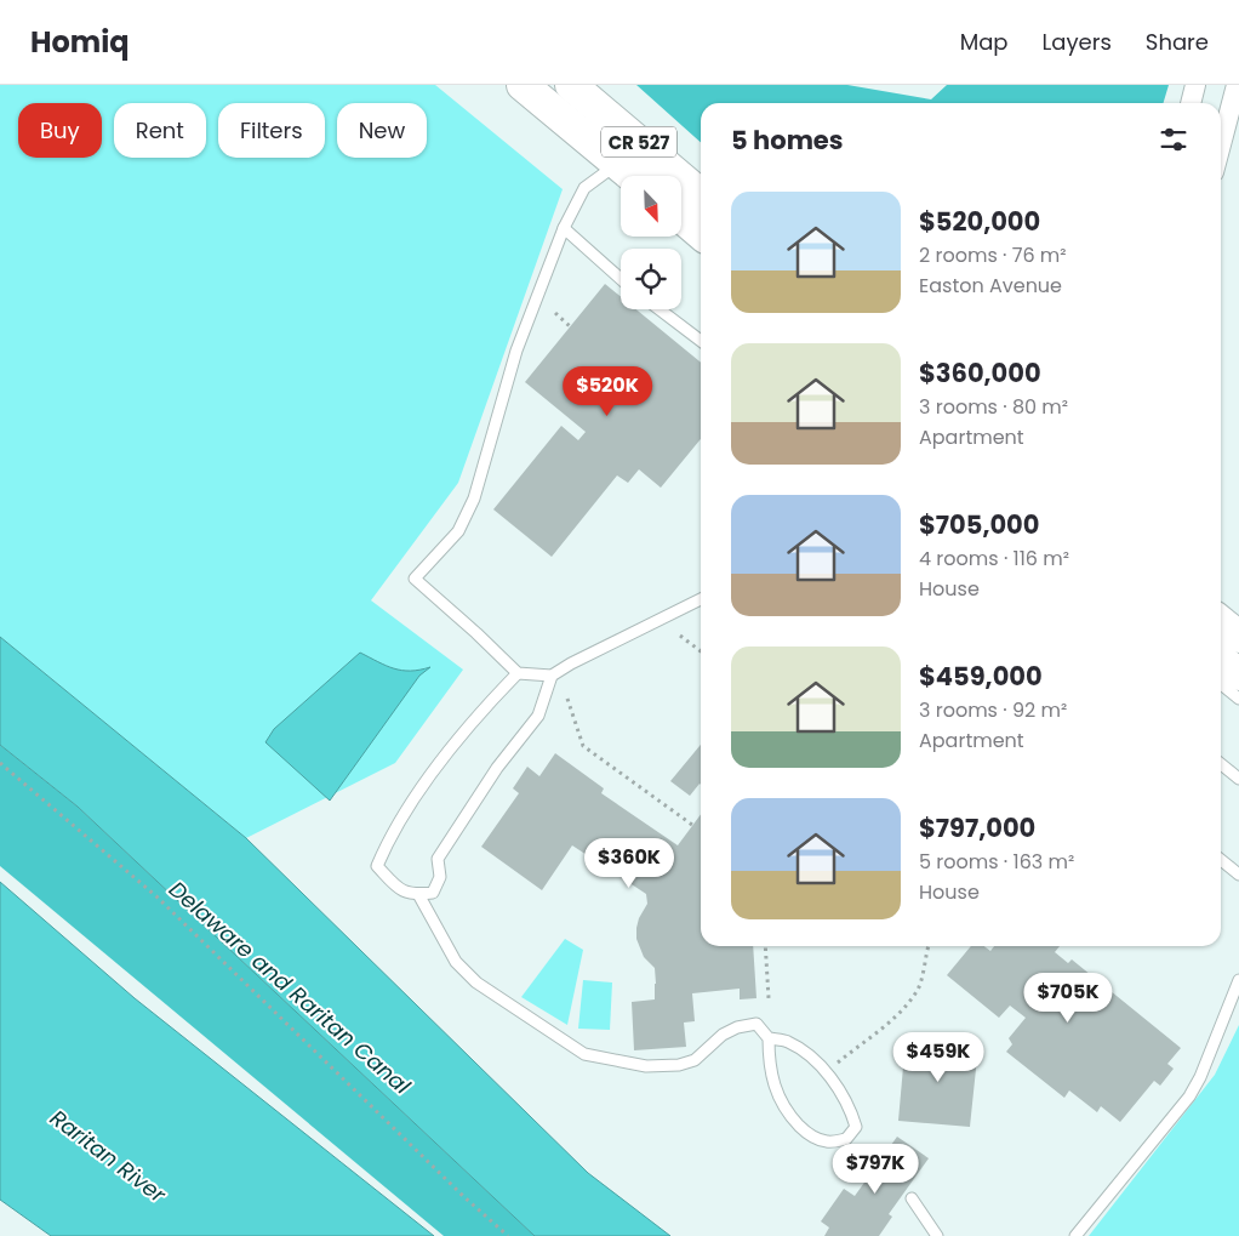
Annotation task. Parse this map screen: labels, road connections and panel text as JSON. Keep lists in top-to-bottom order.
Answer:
{
  "streets": {
    "main road": ["CR 527"]
  },
  "water": ["Delaware and Raritan Canal", "Raritan River"],
  "north": "bottom right",
  "page": {
    "header": "Homiq",
    "nav": ["Map", "Layers", "Share"],
    "chip": [
      "Buy",
      "Rent",
      "Filters",
      "New"
    ],
    "heading": "5 homes",
    "list": [
      {
        "name": "$520,000",
        "note": "2 rooms · 76 m² · Easton Avenue"
      },
      {
        "name": "$360,000",
        "note": "3 rooms · 80 m² · Apartment"
      },
      {
        "name": "$705,000",
        "note": "4 rooms · 116 m² · House"
      },
      {
        "name": "$459,000",
        "note": "3 rooms · 92 m² · Apartment"
      },
      {
        "name": "$797,000",
        "note": "5 rooms · 163 m² · House"
      }
    ],
    "price": [
      "$520K",
      "$360K",
      "$705K",
      "$459K",
      "$797K"
    ]
  }
}
